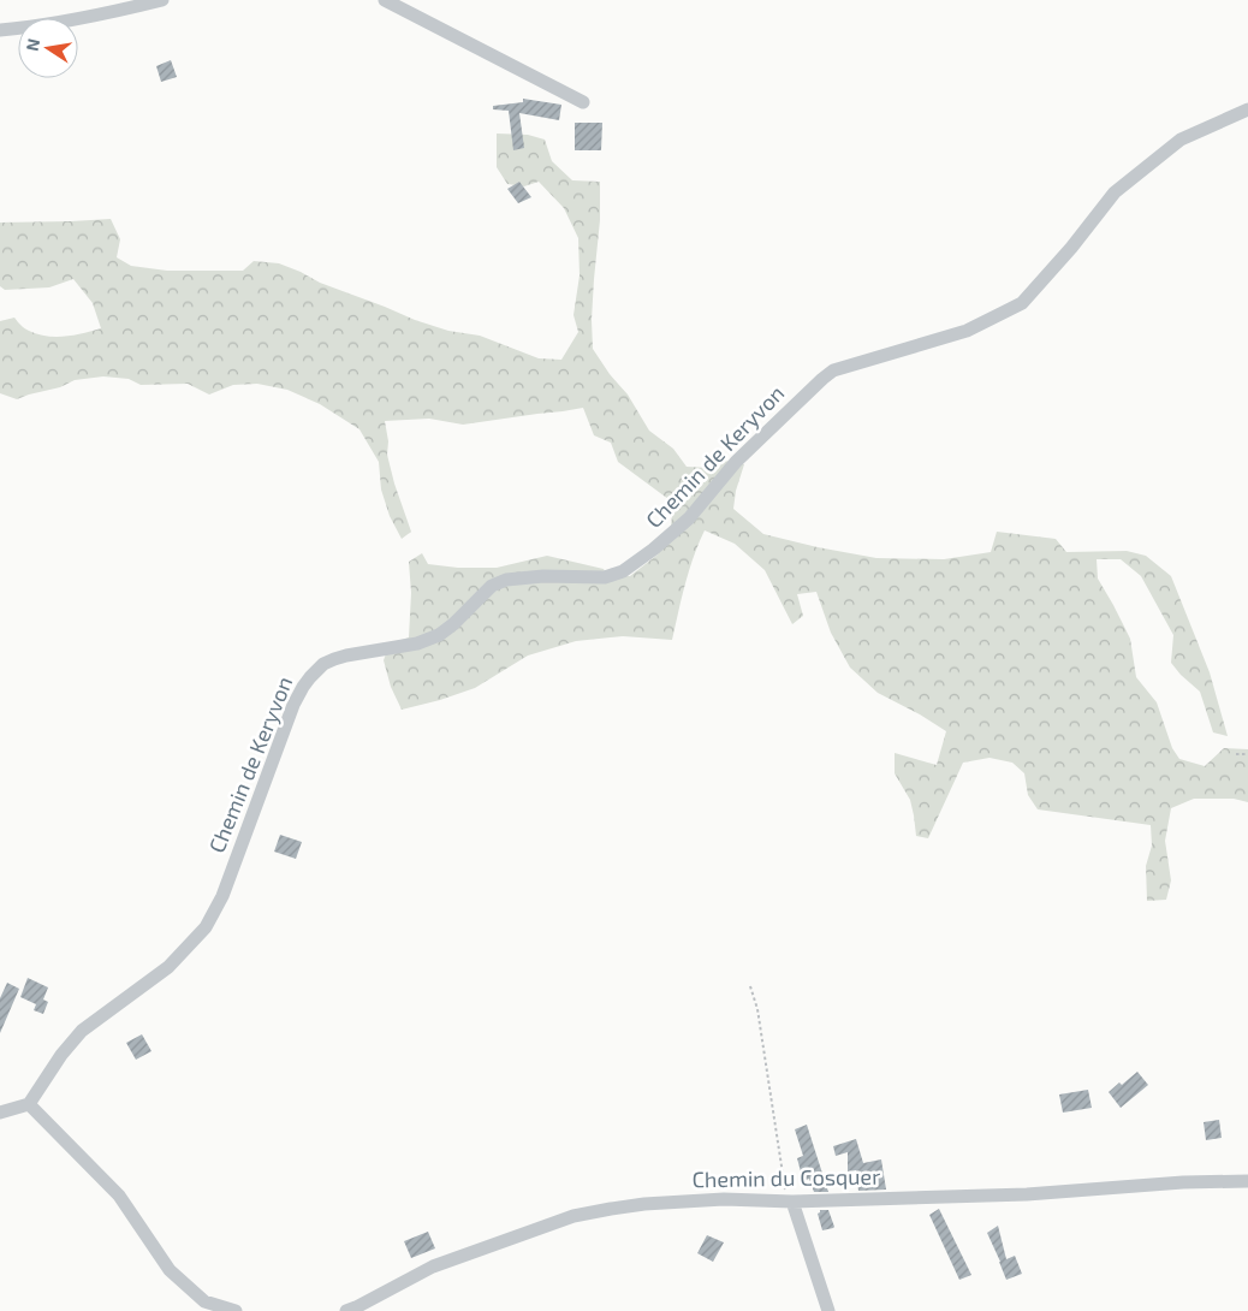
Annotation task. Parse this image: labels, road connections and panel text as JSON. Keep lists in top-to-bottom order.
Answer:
{
  "streets": {
    "street": ["Chemin de Keryvon", "Chemin du Cosquer"]
  },
  "north": "left"
}
